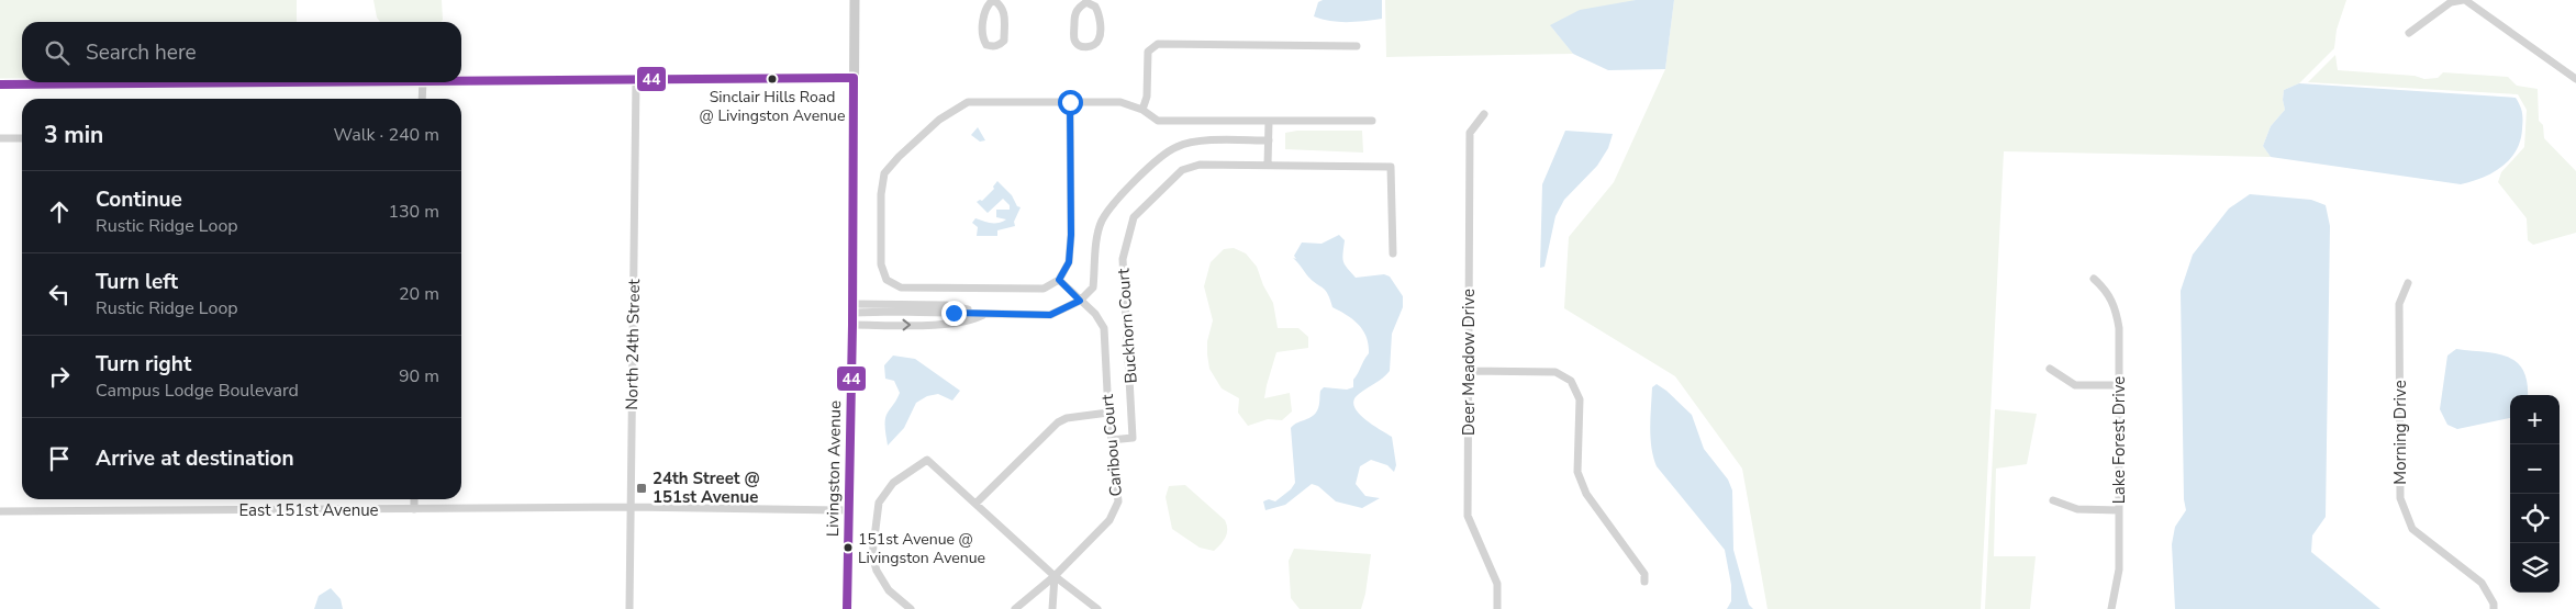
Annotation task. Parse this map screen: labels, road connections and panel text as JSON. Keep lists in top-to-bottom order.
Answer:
{
  "streets": {
    "street": [
      "Buckhorn Court",
      "North 24th Street",
      "Deer Meadow Drive",
      "Morning Drive",
      "Lake Forest Drive",
      "Caribou Court",
      "Livingston Avenue",
      "East 151st Avenue"
    ]
  },
  "crossings": [
    ["Buckhorn Court", "Caribou Court"],
    ["North 24th Street", "East 151st Avenue"],
    ["Livingston Avenue", "East 151st Avenue"]
  ],
  "places": {
    "other": ["Sinclair Hills Road @ Livingston Avenue", "151st Avenue @ Livingston Avenue"],
    "transit": ["24th Street @ 151st Avenue"]
  },
  "lines": ["transit line 44"],
  "page": {
    "search": "Search here",
    "heading": ["3 min", "Walk · 240 m"],
    "list": [
      ["Continue", "Rustic Ridge Loop", "130 m"],
      ["Turn left", "Rustic Ridge Loop", "20 m"],
      ["Turn right", "Campus Lodge Boulevard", "90 m"],
      "Arrive at destination"
    ],
    "map_buttons": ["+", "−"]
  }
}
